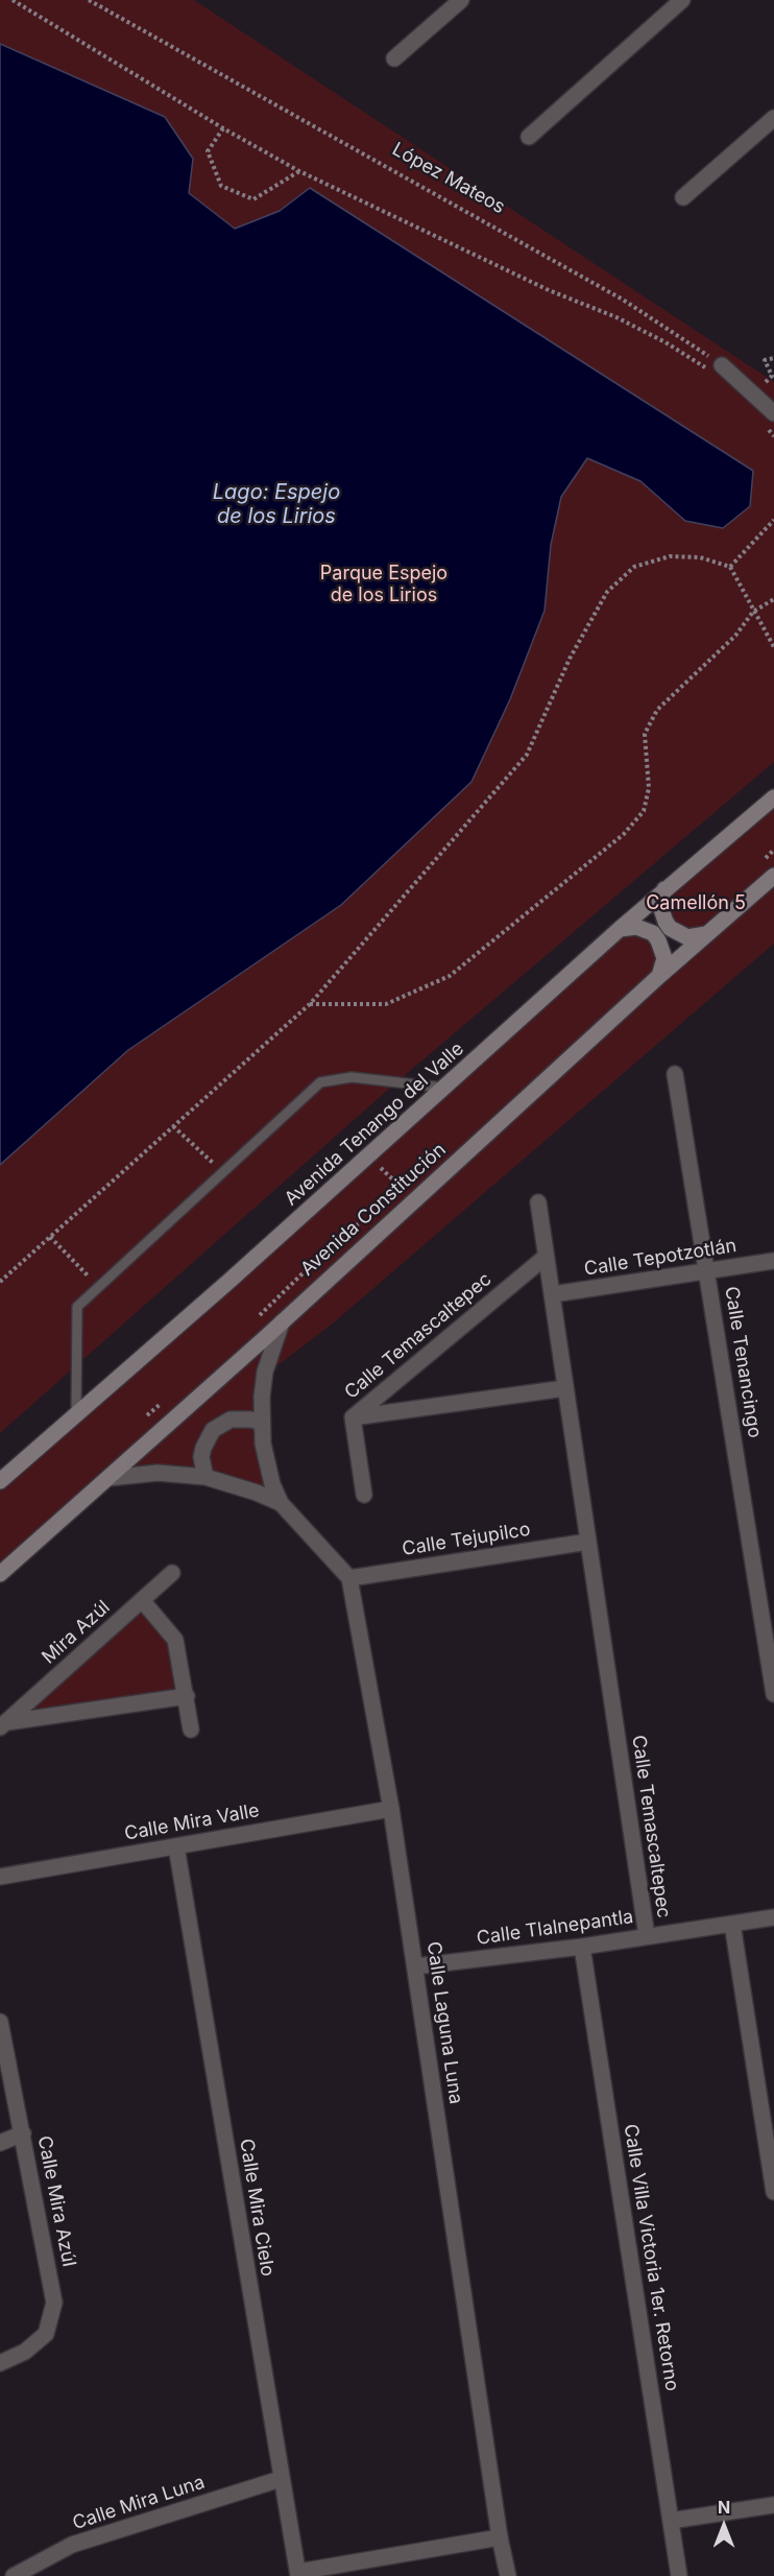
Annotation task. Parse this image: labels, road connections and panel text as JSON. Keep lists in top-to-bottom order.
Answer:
{
  "streets": {
    "main road": ["Avenida Tenango del Valle", "Avenida Constitución"],
    "street": [
      "Calle Tepotzotlán",
      "Calle Temascaltepec",
      "Calle Tenancingo",
      "Calle Tejupilco",
      "Mira Azúl",
      "Calle Mira Valle",
      "Calle Tlalnepantla",
      "Calle Laguna Luna",
      "Calle Mira Azúl",
      "Calle Mira Cielo",
      "Calle Villa Victoria 1er. Retorno",
      "Calle Mira Luna"
    ],
    "path": ["López Mateos"]
  },
  "crossings": [
    ["Calle Tepotzotlán", "Calle Temascaltepec"],
    ["Calle Tepotzotlán", "Calle Tenancingo"],
    ["Calle Temascaltepec", "Calle Tejupilco"],
    ["Calle Temascaltepec", "Calle Tlalnepantla"],
    ["Calle Tejupilco", "Calle Laguna Luna"],
    ["Calle Mira Valle", "Calle Laguna Luna"],
    ["Calle Mira Valle", "Calle Mira Cielo"],
    ["Calle Tlalnepantla", "Calle Laguna Luna"],
    ["Calle Tlalnepantla", "Calle Villa Victoria 1er. Retorno"],
    ["Calle Mira Cielo", "Calle Mira Luna"]
  ],
  "water": ["Lago: Espejo de los Lirios"],
  "parks": ["Parque Espejo de los Lirios", "Camellón 5"],
  "north": "top"
}
